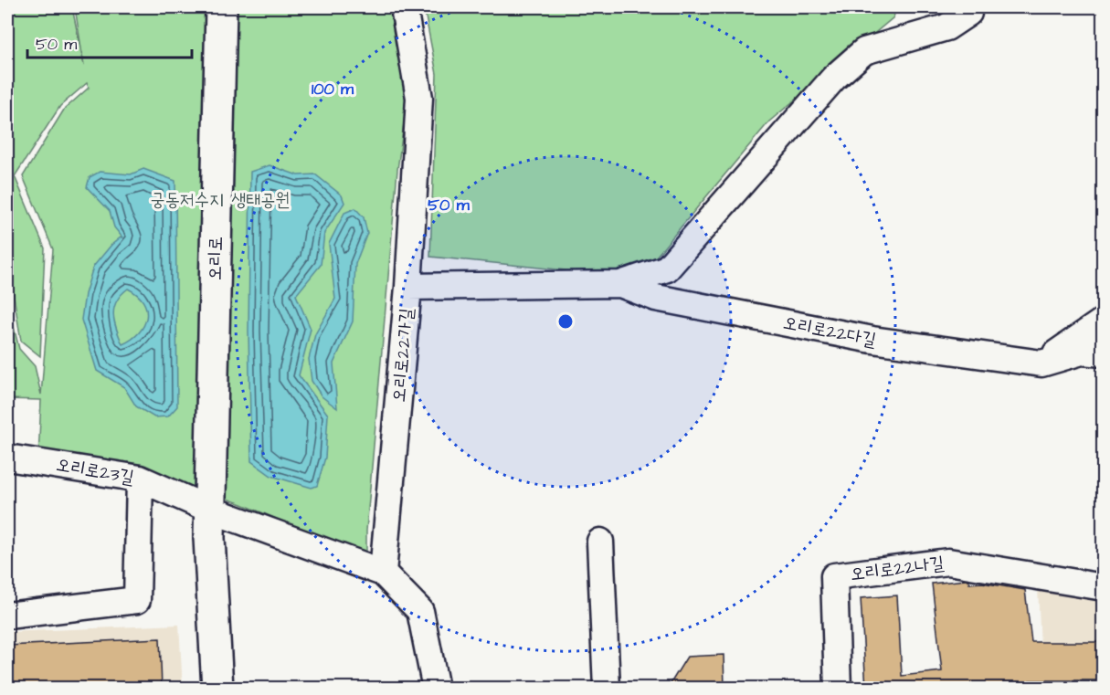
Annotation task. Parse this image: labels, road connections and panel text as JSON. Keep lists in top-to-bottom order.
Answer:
{
  "streets": {
    "main road": ["오리로"],
    "street": [
      "오리로22다길",
      "오리로22가길",
      "오리로23길",
      "오리로22나길"
    ]
  },
  "crossings": [
    ["오리로", "오리로23길"],
    ["오리로22다길", "오리로22가길"]
  ],
  "parks": ["궁동저수지 생태공원"],
  "scale_bar": "50 m",
  "rings": ["100 m", "50 m"]
}
